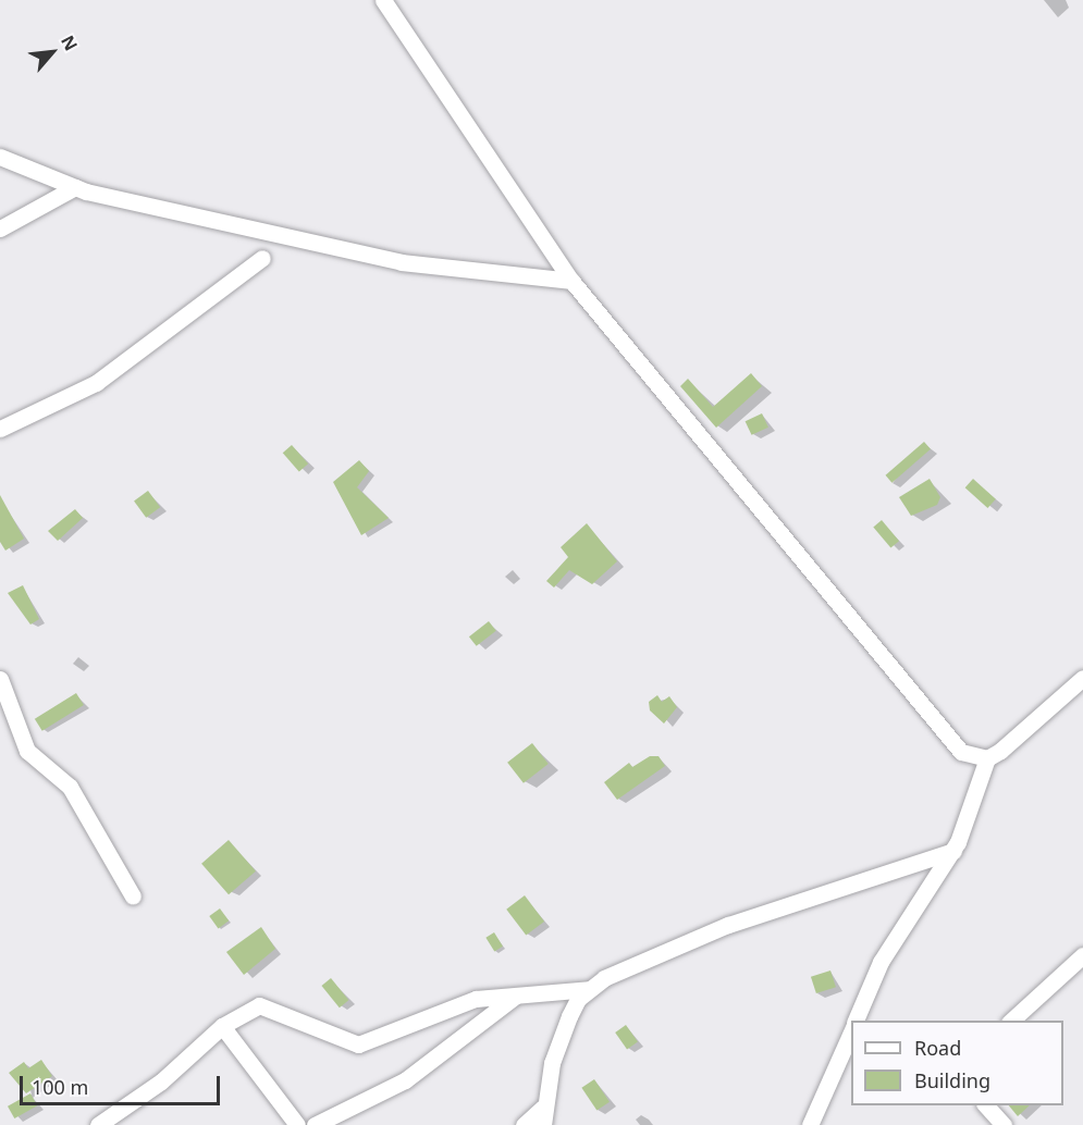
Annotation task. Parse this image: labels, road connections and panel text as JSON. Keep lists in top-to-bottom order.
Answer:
{
  "legend": ["Road", "Building"],
  "scale_bar": "100 m",
  "north": "top right"
}
